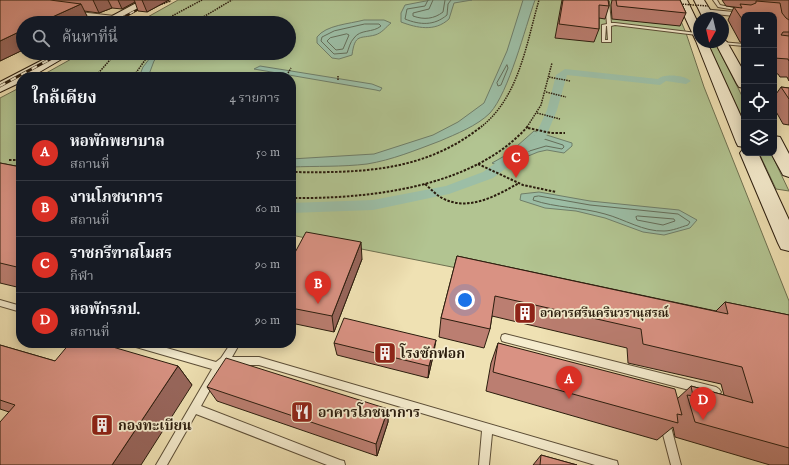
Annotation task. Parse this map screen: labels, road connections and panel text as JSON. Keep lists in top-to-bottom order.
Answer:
{
  "places": {
    "building": ["อาคารศรีนครินวรานุสรณ์", "โรงซักฟอก", "กองทะเบียน"],
    "restaurant": ["อาคารโภชนาการ"]
  },
  "north": "bottom",
  "page": {
    "map_buttons": ["+", "−"],
    "search": "ค้นหาที่นี่",
    "heading": ["ใกล้เคียง", "4 รายการ"],
    "list": [
      {
        "mark": "A",
        "name": "หอพักพยาบาล",
        "note": "สถานที่",
        "value": "50 m"
      },
      {
        "mark": "B",
        "name": "งานโภชนาการ",
        "note": "สถานที่",
        "value": "60 m"
      },
      {
        "mark": "C",
        "name": "ราชกรีฑาสโมสร",
        "note": "กีฬา",
        "value": "90 m"
      },
      {
        "mark": "D",
        "name": "หอพักรภป.",
        "note": "สถานที่",
        "value": "90 m"
      }
    ],
    "pins": [
      "C",
      "B",
      "A",
      "D"
    ]
  }
}
